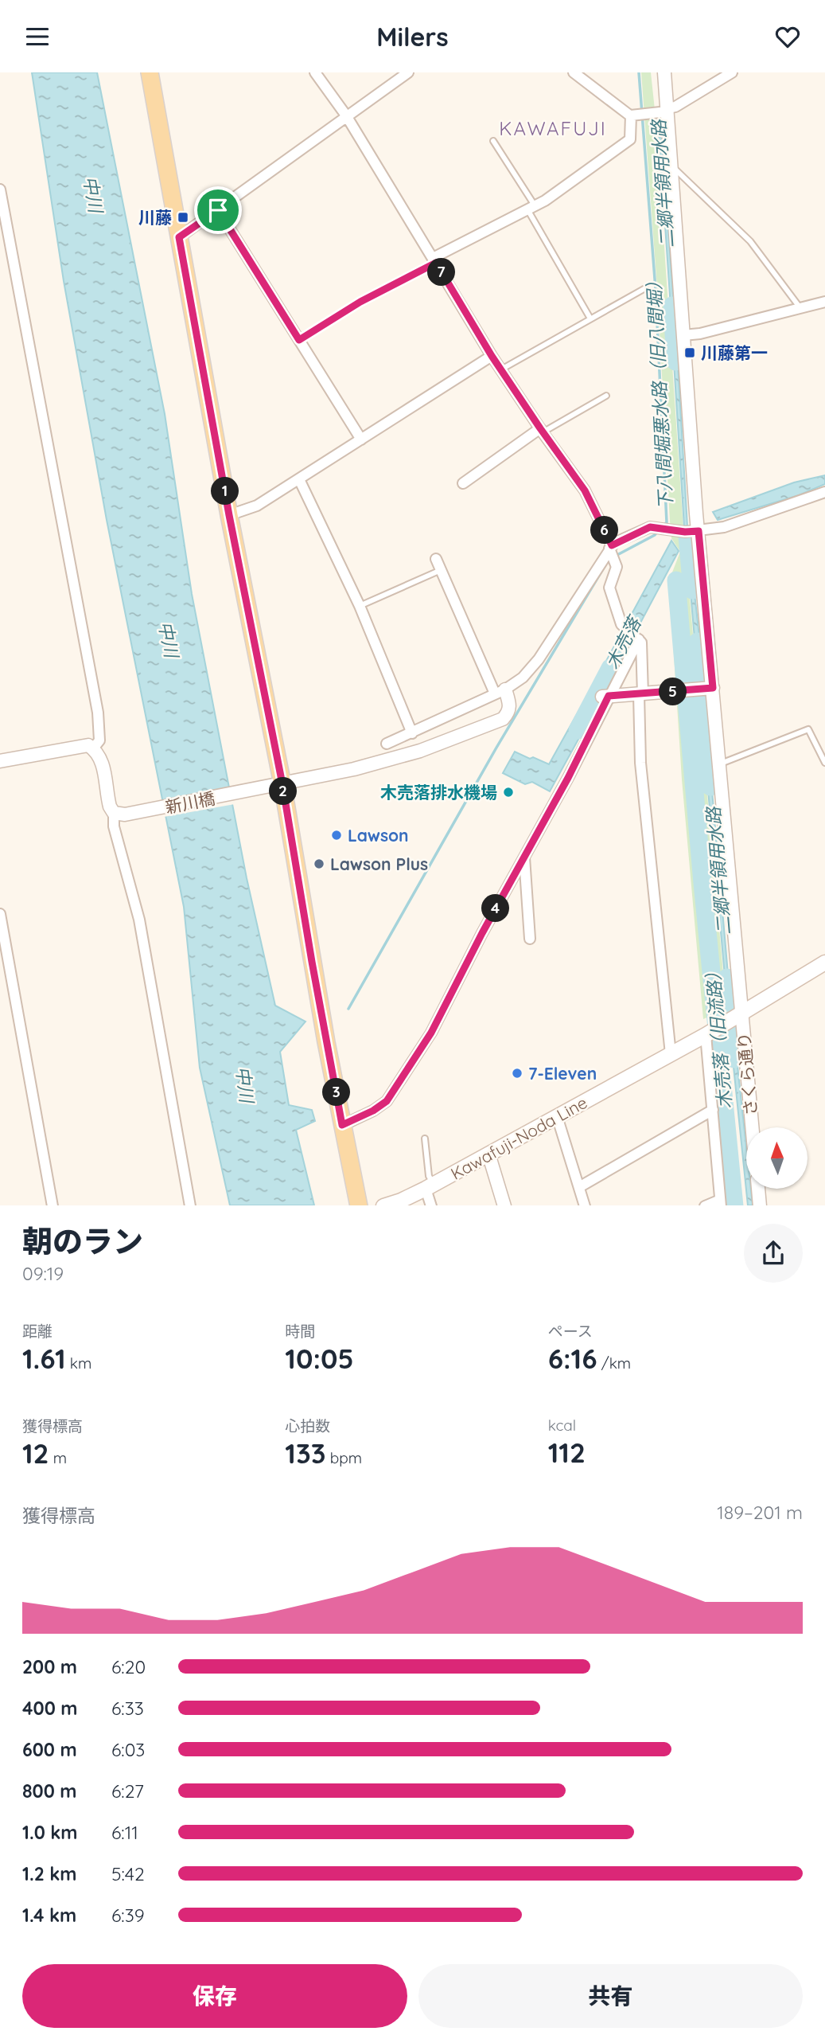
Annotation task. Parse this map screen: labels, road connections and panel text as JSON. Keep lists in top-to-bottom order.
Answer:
{
  "streets": {
    "main road": ["Kawafuji-Noda Line"],
    "street": ["新川橋", "さくら通り"]
  },
  "crossings": [
    ["さくら通り", "Kawafuji-Noda Line"]
  ],
  "districts": ["KAWAFUJI"],
  "water": [
    "二郷半領用水路",
    "中川",
    "下八間堀悪水路（旧八間堀）",
    "木売落",
    "木売落（旧流路）"
  ],
  "places": {
    "transit": ["川藤", "川藤第一"],
    "other": [
      "木売落排水機場",
      "Lawson",
      "Lawson Plus",
      "7-Eleven"
    ]
  },
  "north": "top",
  "page": {
    "header": "Milers",
    "pins": [
      "7",
      "1",
      "6",
      "5",
      "2",
      "4",
      "3"
    ],
    "heading": ["朝のラン", "09:19"],
    "stats": [
      ["距離", "1.61 km"],
      ["時間", "10:05"],
      ["ペース", "6:16 /km"],
      ["獲得標高", "12 m"],
      ["心拍数", "133 bpm"],
      ["kcal", "112"]
    ],
    "chart": ["獲得標高", "189–201 m"],
    "list": [
      {
        "name": "200 m",
        "note": "6:20"
      },
      {
        "name": "400 m",
        "note": "6:33"
      },
      {
        "name": "600 m",
        "note": "6:03"
      },
      {
        "name": "800 m",
        "note": "6:27"
      },
      {
        "name": "1.0 km",
        "note": "6:11"
      },
      {
        "name": "1.2 km",
        "note": "5:42"
      },
      {
        "name": "1.4 km",
        "note": "6:39"
      }
    ],
    "buttons": ["保存", "共有"]
  }
}
